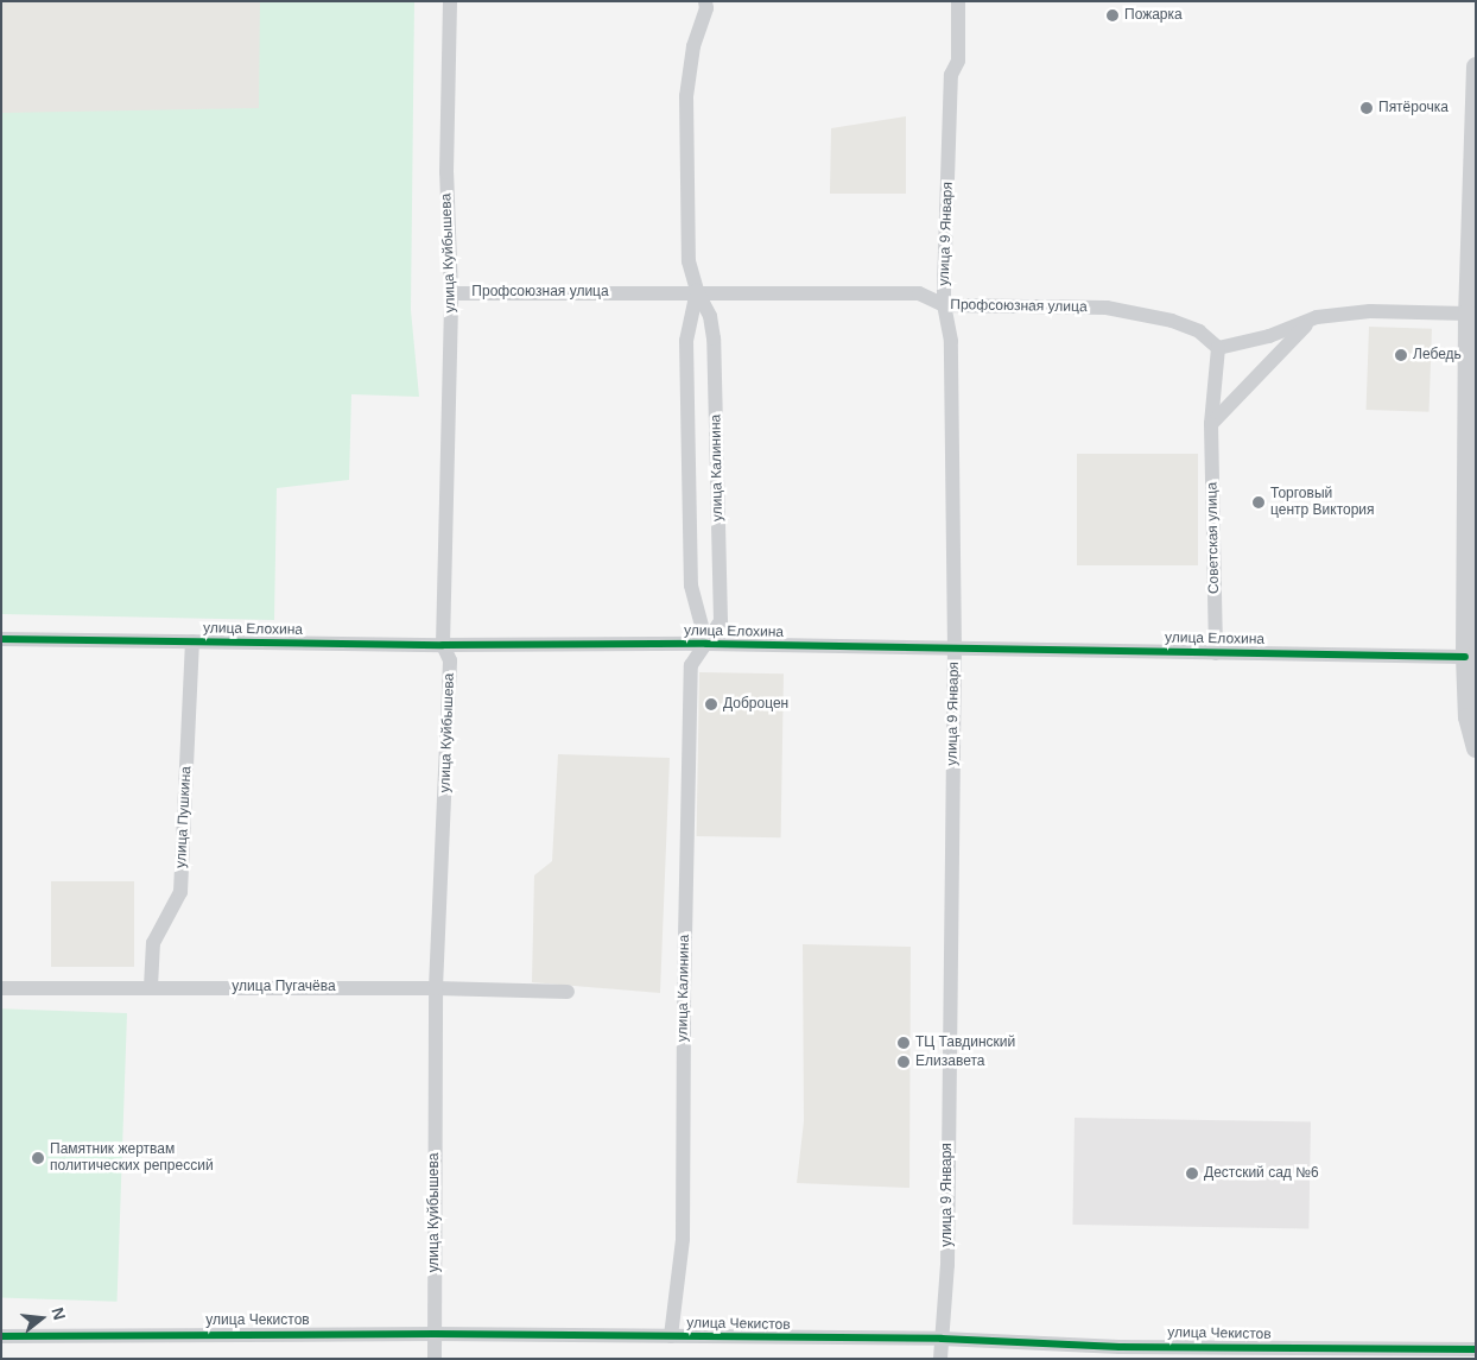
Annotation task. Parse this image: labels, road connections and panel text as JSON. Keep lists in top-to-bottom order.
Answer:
{
  "streets": {
    "street": [
      "улица 9 Января",
      "улица Куйбышева",
      "Профсоюзная улица",
      "улица Калинина",
      "Советская улица",
      "улица Елохина",
      "улица Пушкина",
      "улица Пугачёва",
      "улица Чекистов"
    ]
  },
  "crossings": [
    ["улица 9 Января", "Профсоюзная улица"],
    ["улица 9 Января", "улица Елохина"],
    ["улица 9 Января", "улица Чекистов"],
    ["улица Куйбышева", "Профсоюзная улица"],
    ["улица Куйбышева", "улица Елохина"],
    ["улица Куйбышева", "улица Пугачёва"],
    ["улица Куйбышева", "улица Чекистов"],
    ["Профсоюзная улица", "улица Калинина"],
    ["Профсоюзная улица", "Советская улица"],
    ["улица Калинина", "улица Елохина"],
    ["улица Калинина", "улица Чекистов"],
    ["Советская улица", "улица Елохина"],
    ["улица Елохина", "улица Пушкина"],
    ["улица Пушкина", "улица Пугачёва"]
  ],
  "places": [
    "Пожарка",
    "Пятёрочка",
    "Лебедь",
    "Торговый центр Виктория",
    "Доброцен",
    "ТЦ Тавдинский",
    "Елизавета",
    "Памятник жертвам политических репрессий",
    "Дестский сад №6"
  ],
  "north": "right"
}
